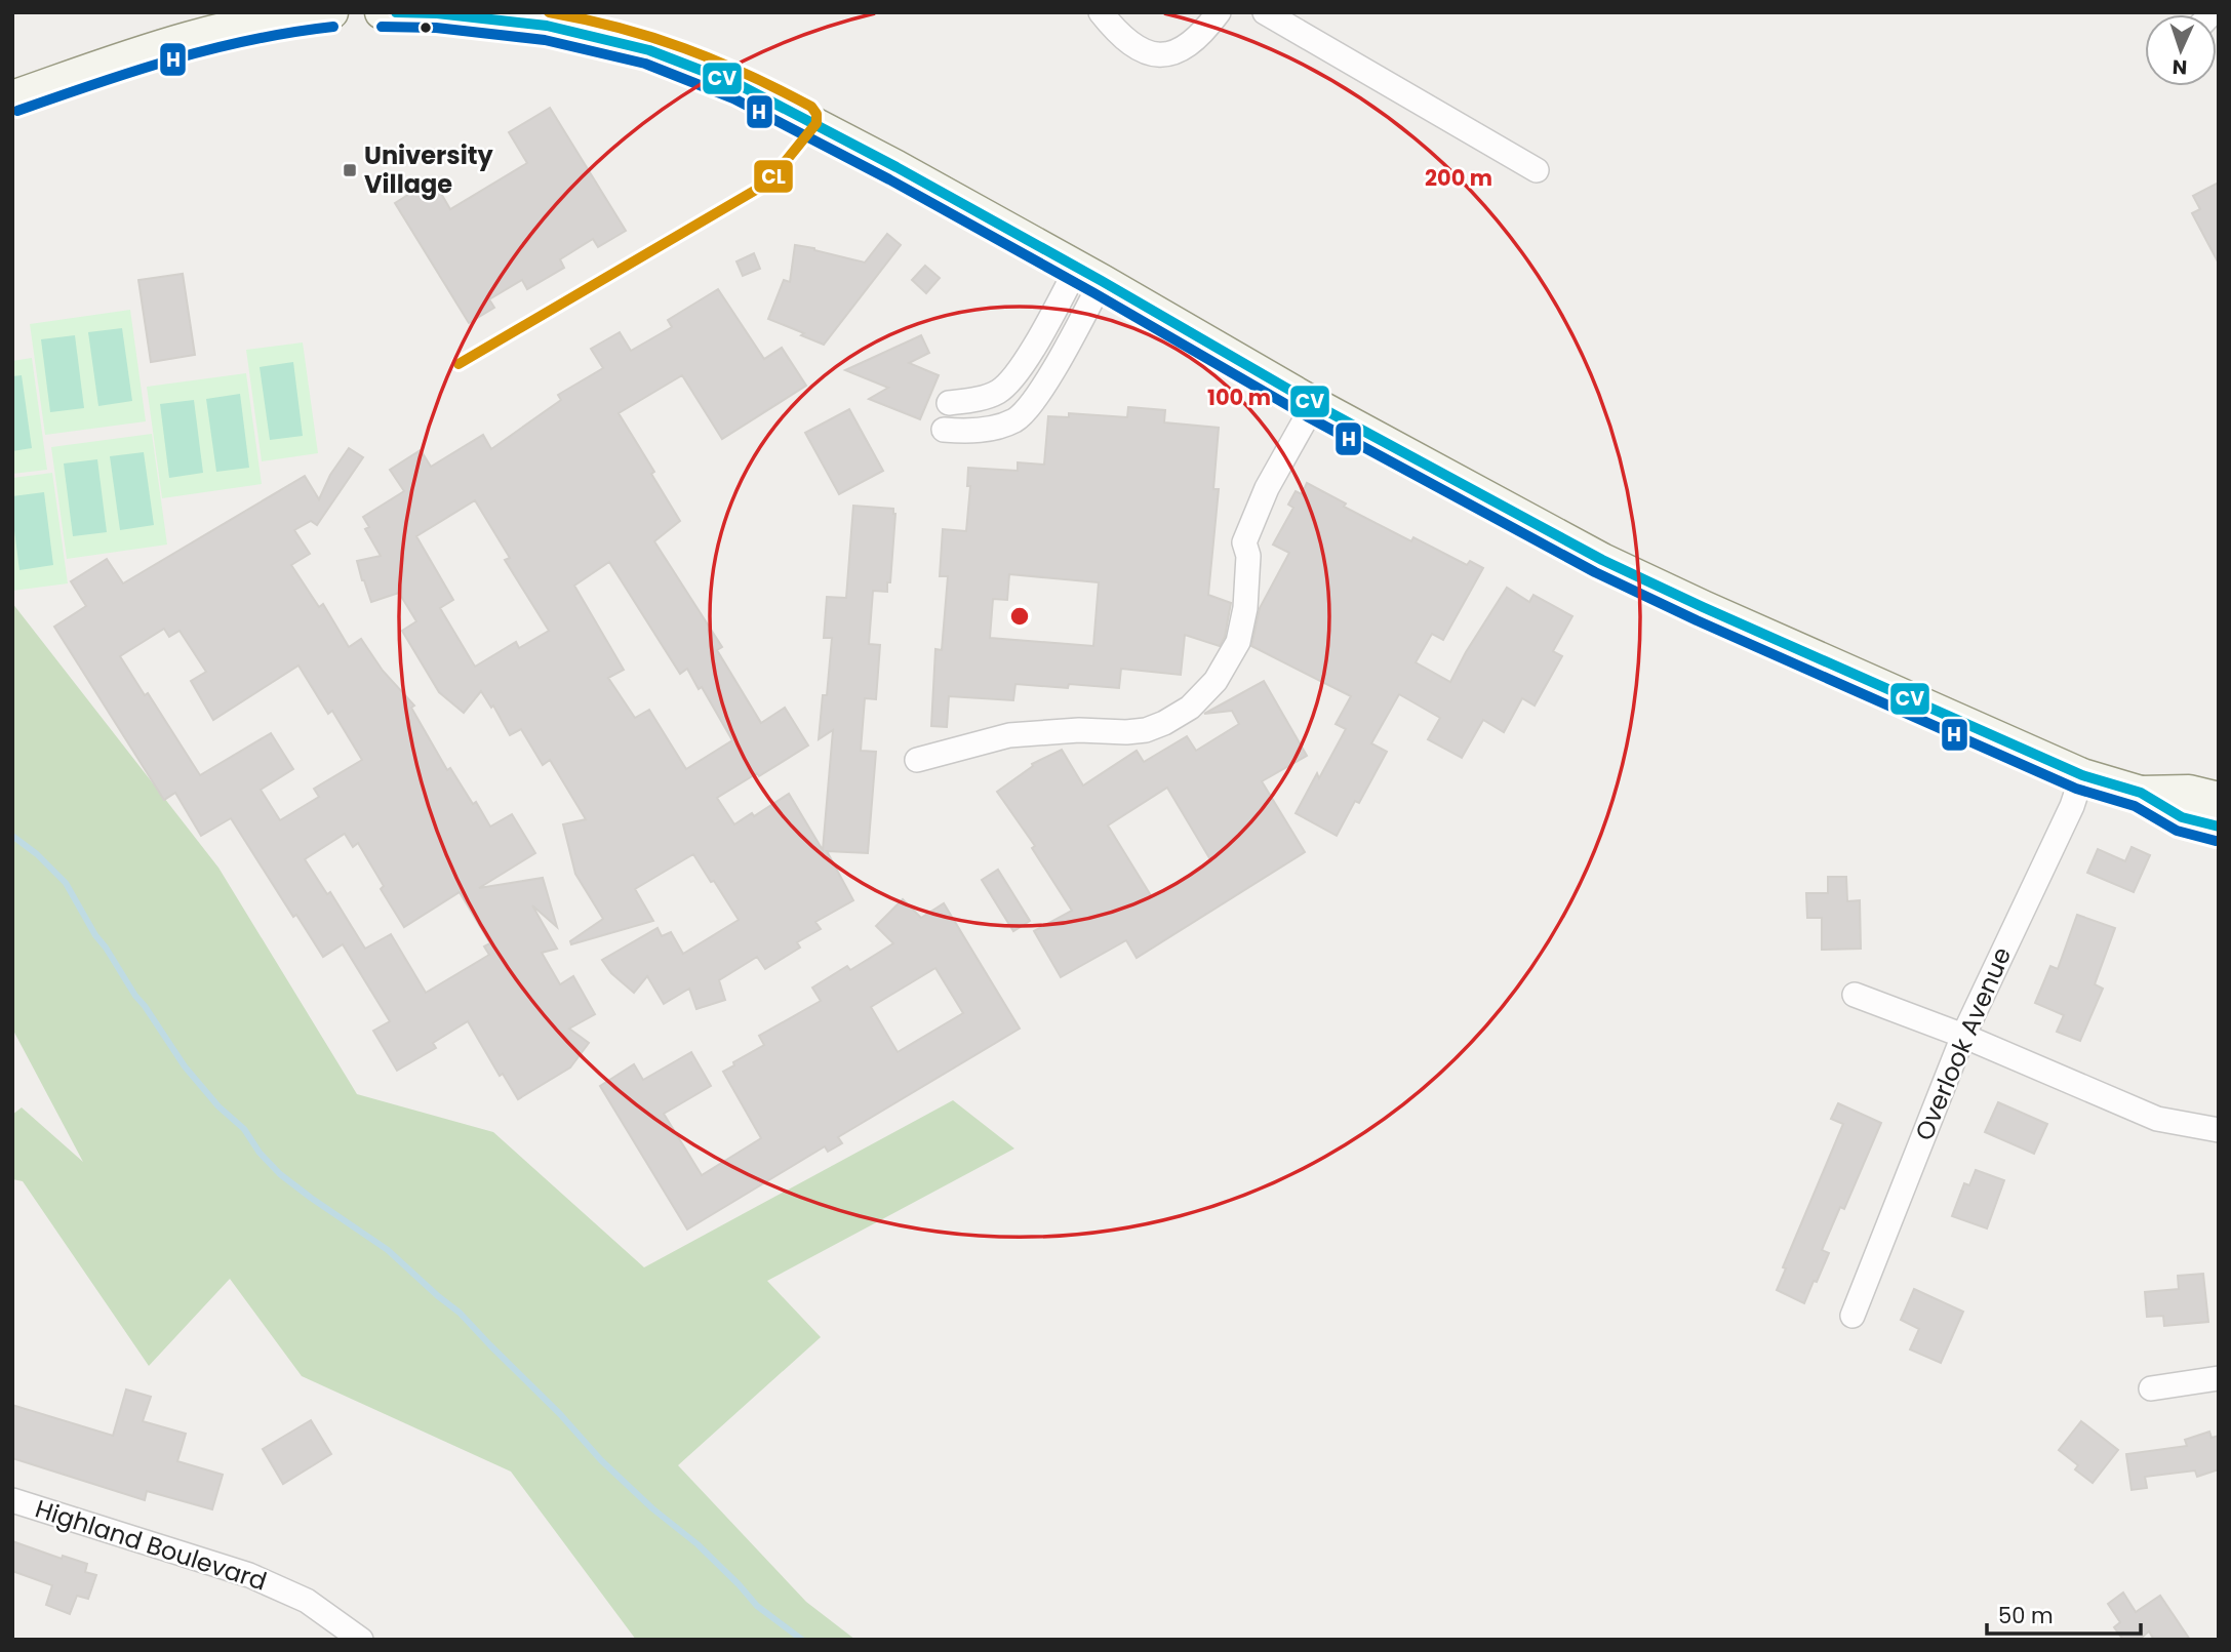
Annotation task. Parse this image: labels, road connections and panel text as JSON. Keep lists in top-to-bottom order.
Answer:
{
  "streets": {
    "street": ["Overlook Avenue", "Highland Boulevard"]
  },
  "places": {
    "transit": ["University Village"]
  },
  "lines": ["transit line CV", "transit line CL", "transit line H"],
  "scale_bar": "50 m",
  "north": "bottom",
  "rings": ["200 m", "100 m"]
}
